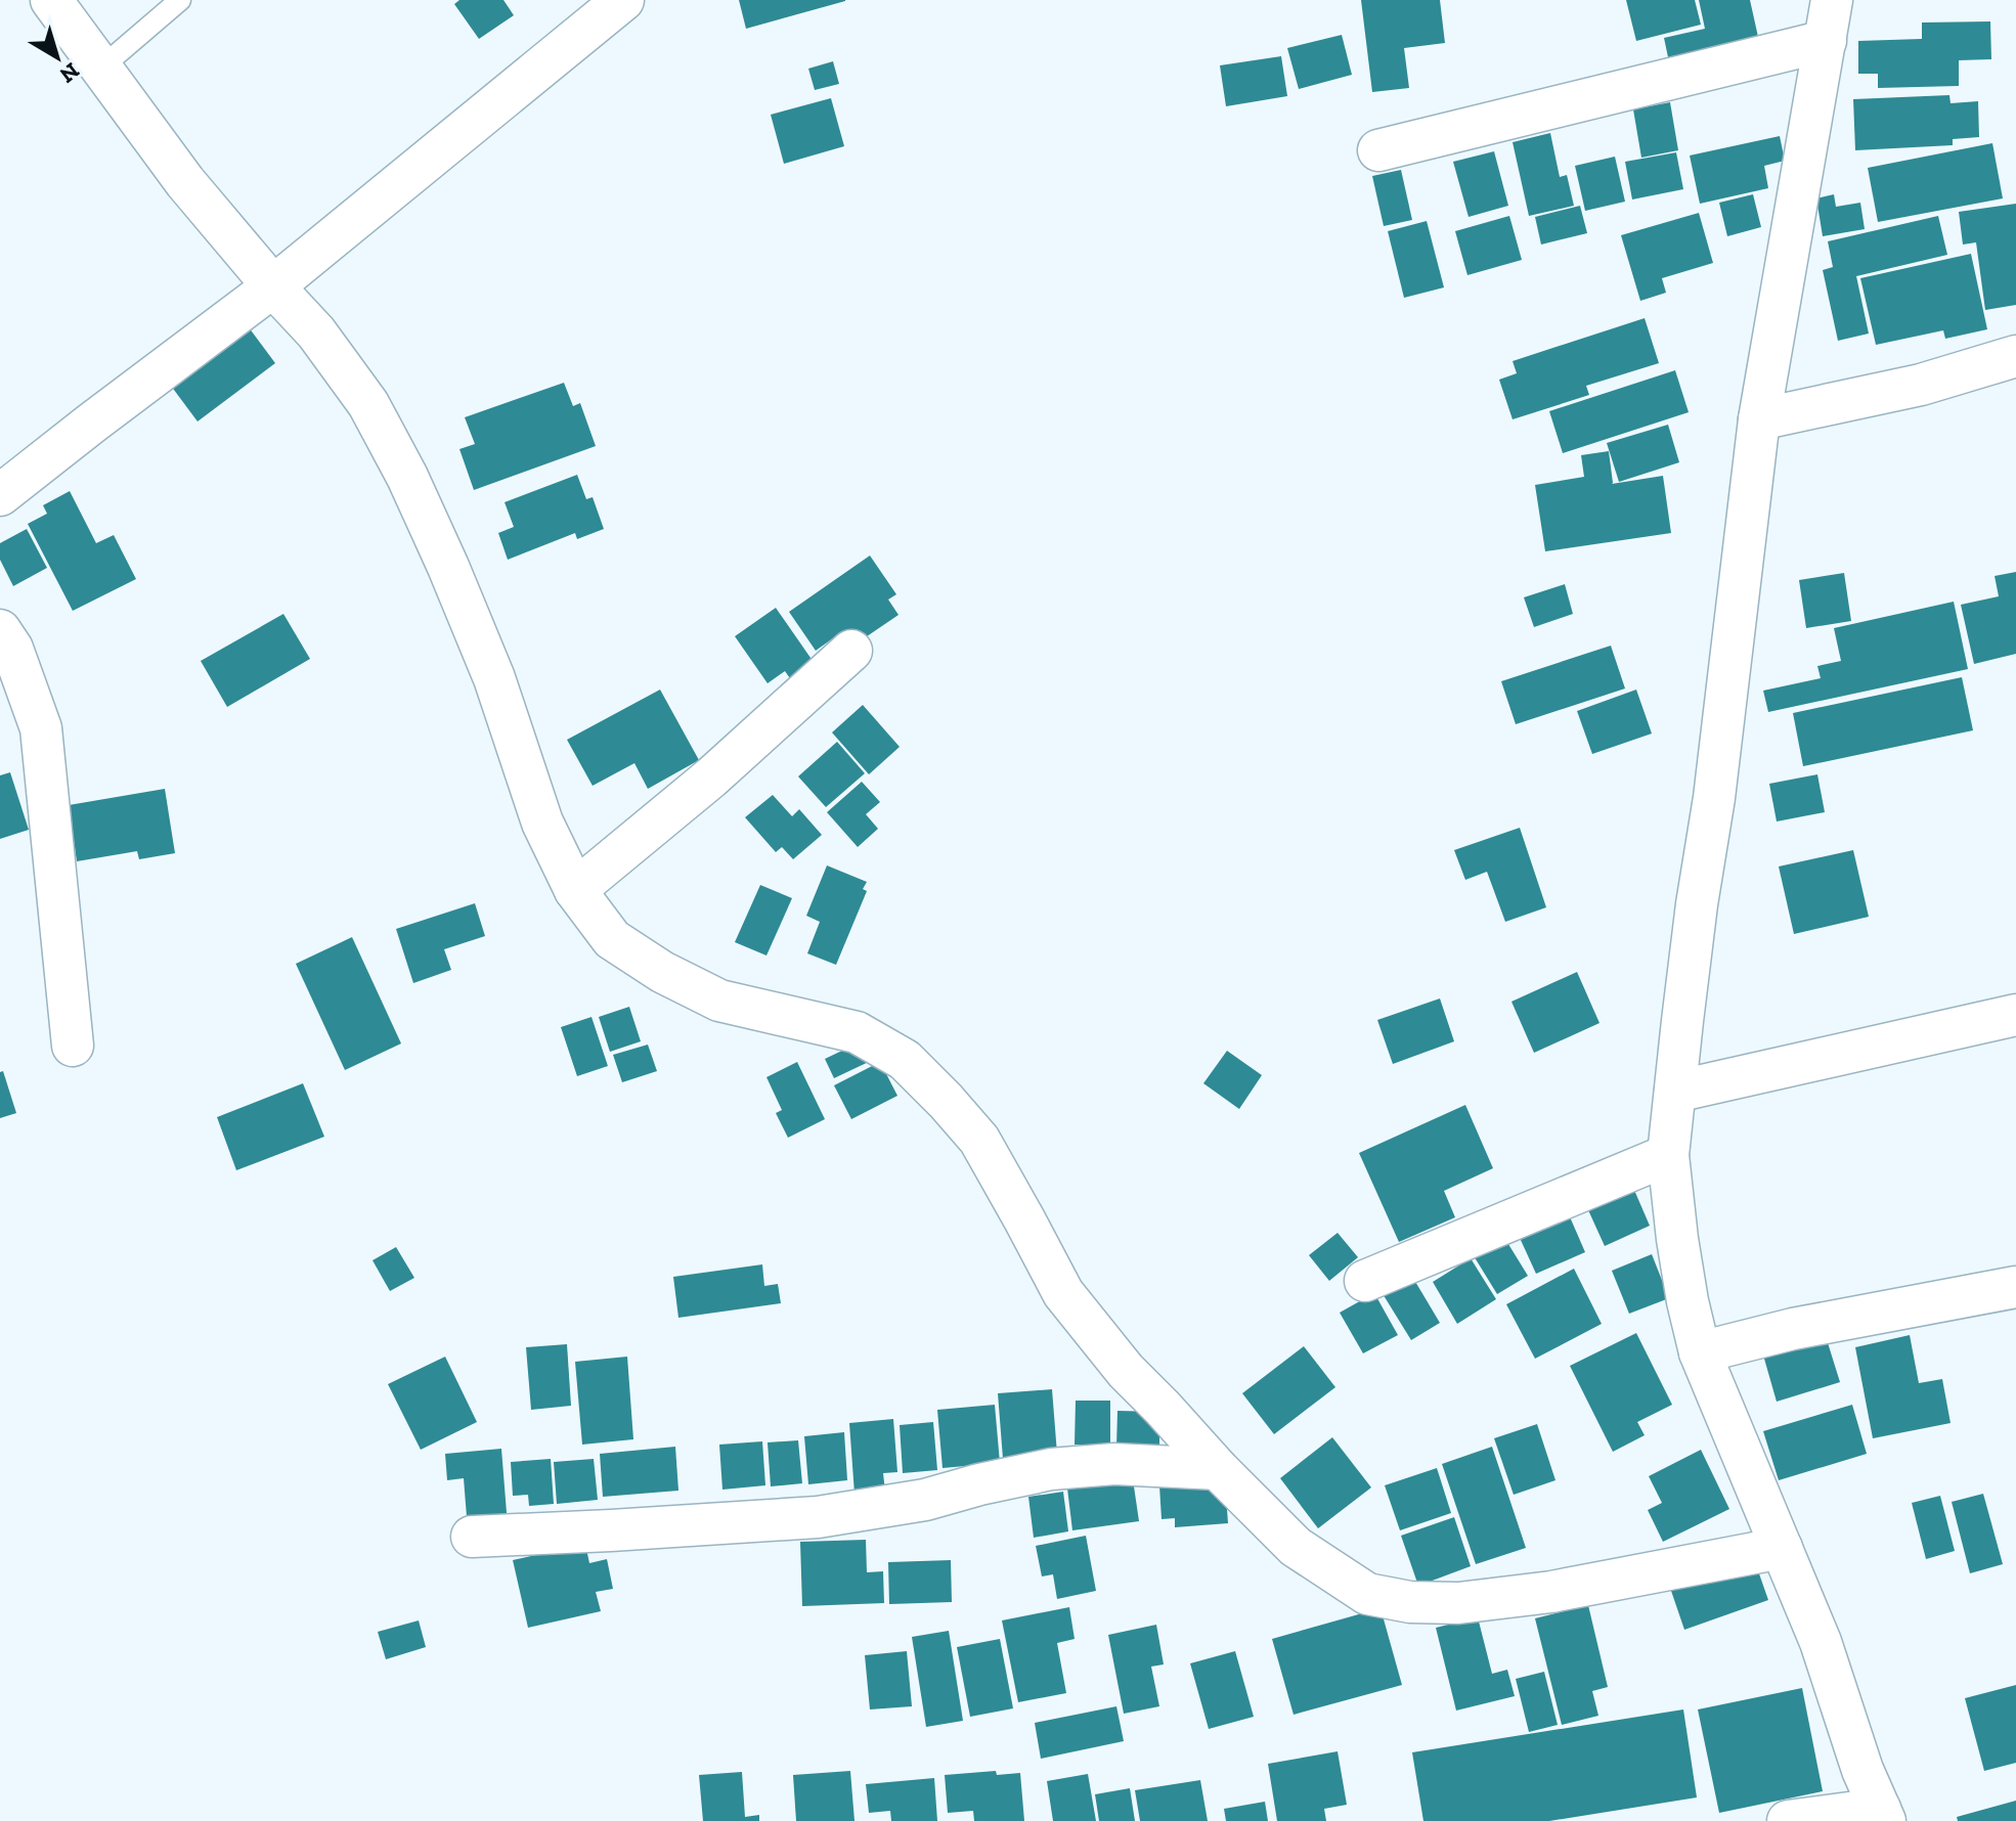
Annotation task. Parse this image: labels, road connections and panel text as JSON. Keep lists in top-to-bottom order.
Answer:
{
  "north": "bottom right"
}
